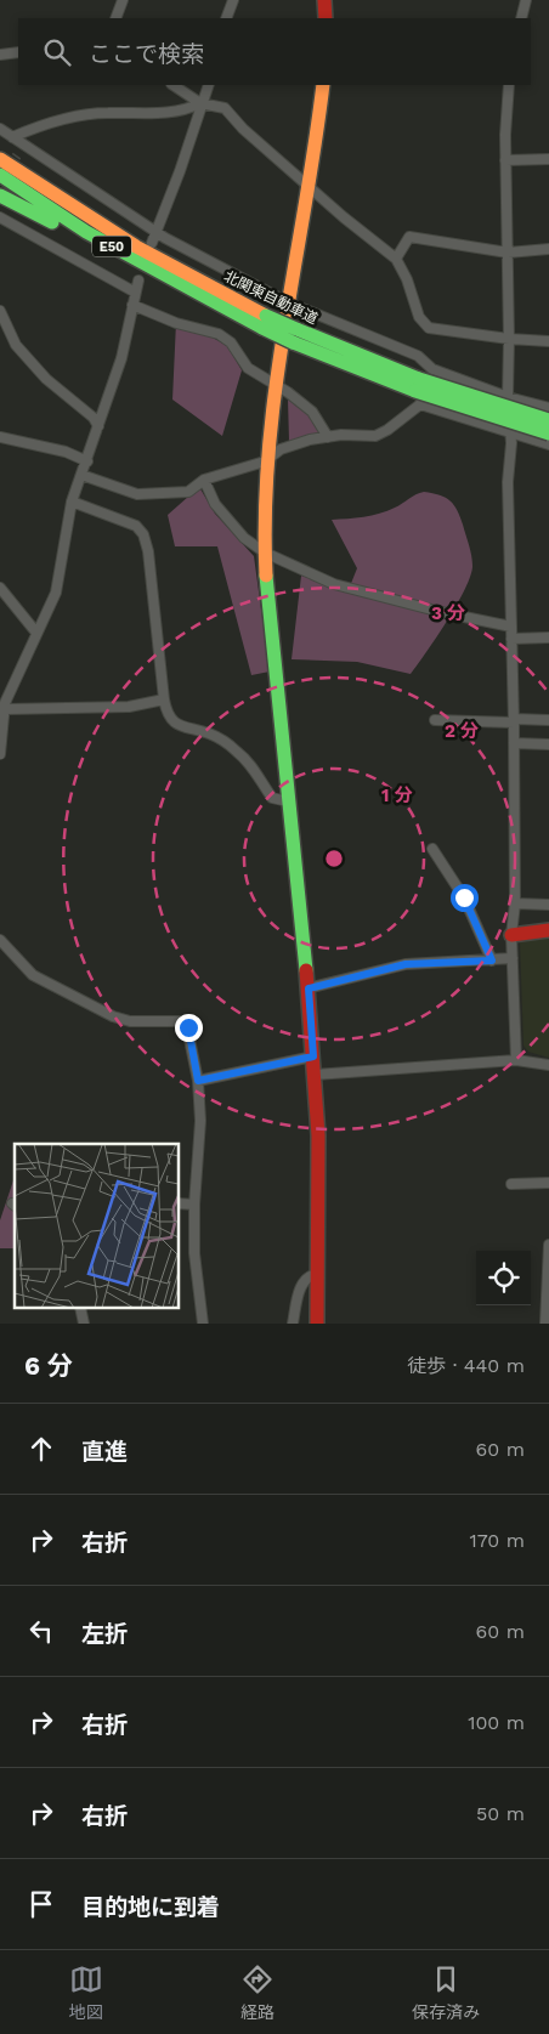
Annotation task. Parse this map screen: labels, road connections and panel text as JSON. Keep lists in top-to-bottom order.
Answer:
{
  "streets": {
    "main road": ["E50", "北関東自動車道"]
  },
  "page": {
    "search": "ここで検索",
    "heading": ["6 分", "徒歩 · 440 m"],
    "list": [
      ["直進", "60 m"],
      ["右折", "170 m"],
      ["左折", "60 m"],
      ["右折", "100 m"],
      ["右折", "50 m"],
      "目的地に到着"
    ],
    "nav": ["地図", "経路", "保存済み"]
  },
  "rings": ["3 分", "2 分", "1 分"]
}
